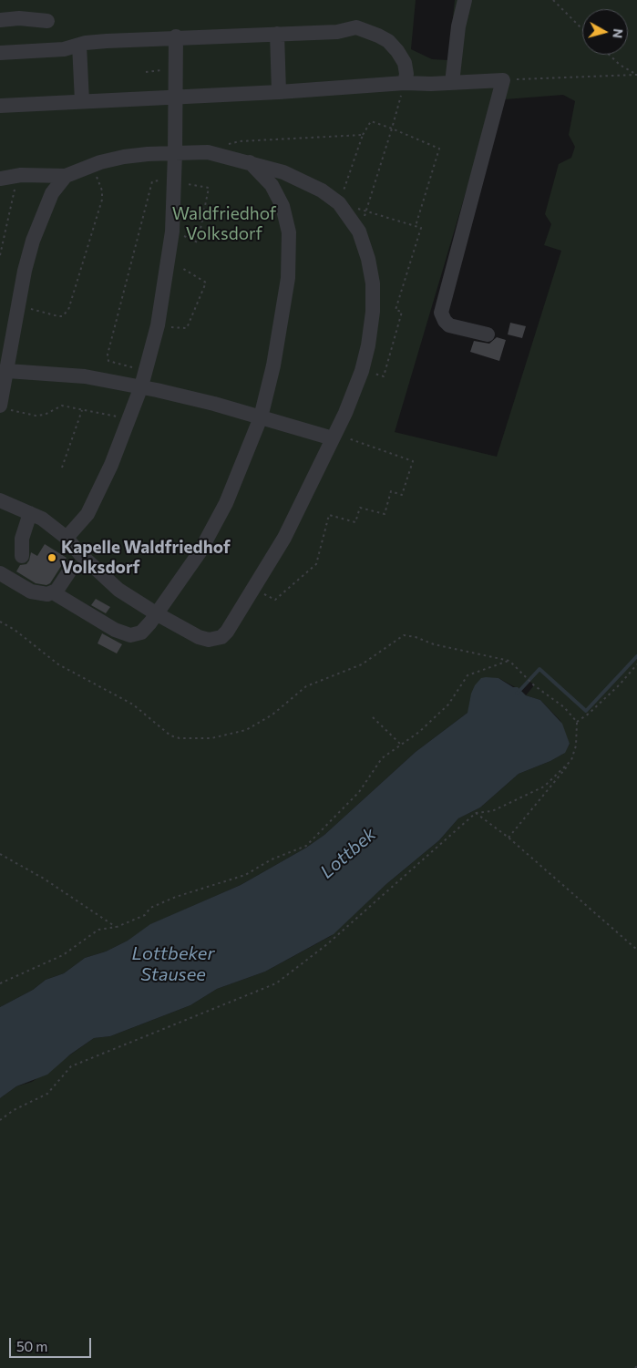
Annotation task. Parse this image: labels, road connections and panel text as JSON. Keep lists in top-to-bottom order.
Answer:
{
  "water": ["Lottbek", "Lottbeker Stausee"],
  "parks": ["Waldfriedhof Volksdorf"],
  "places": ["Kapelle Waldfriedhof Volksdorf"],
  "scale_bar": "50 m",
  "north": "right"
}
